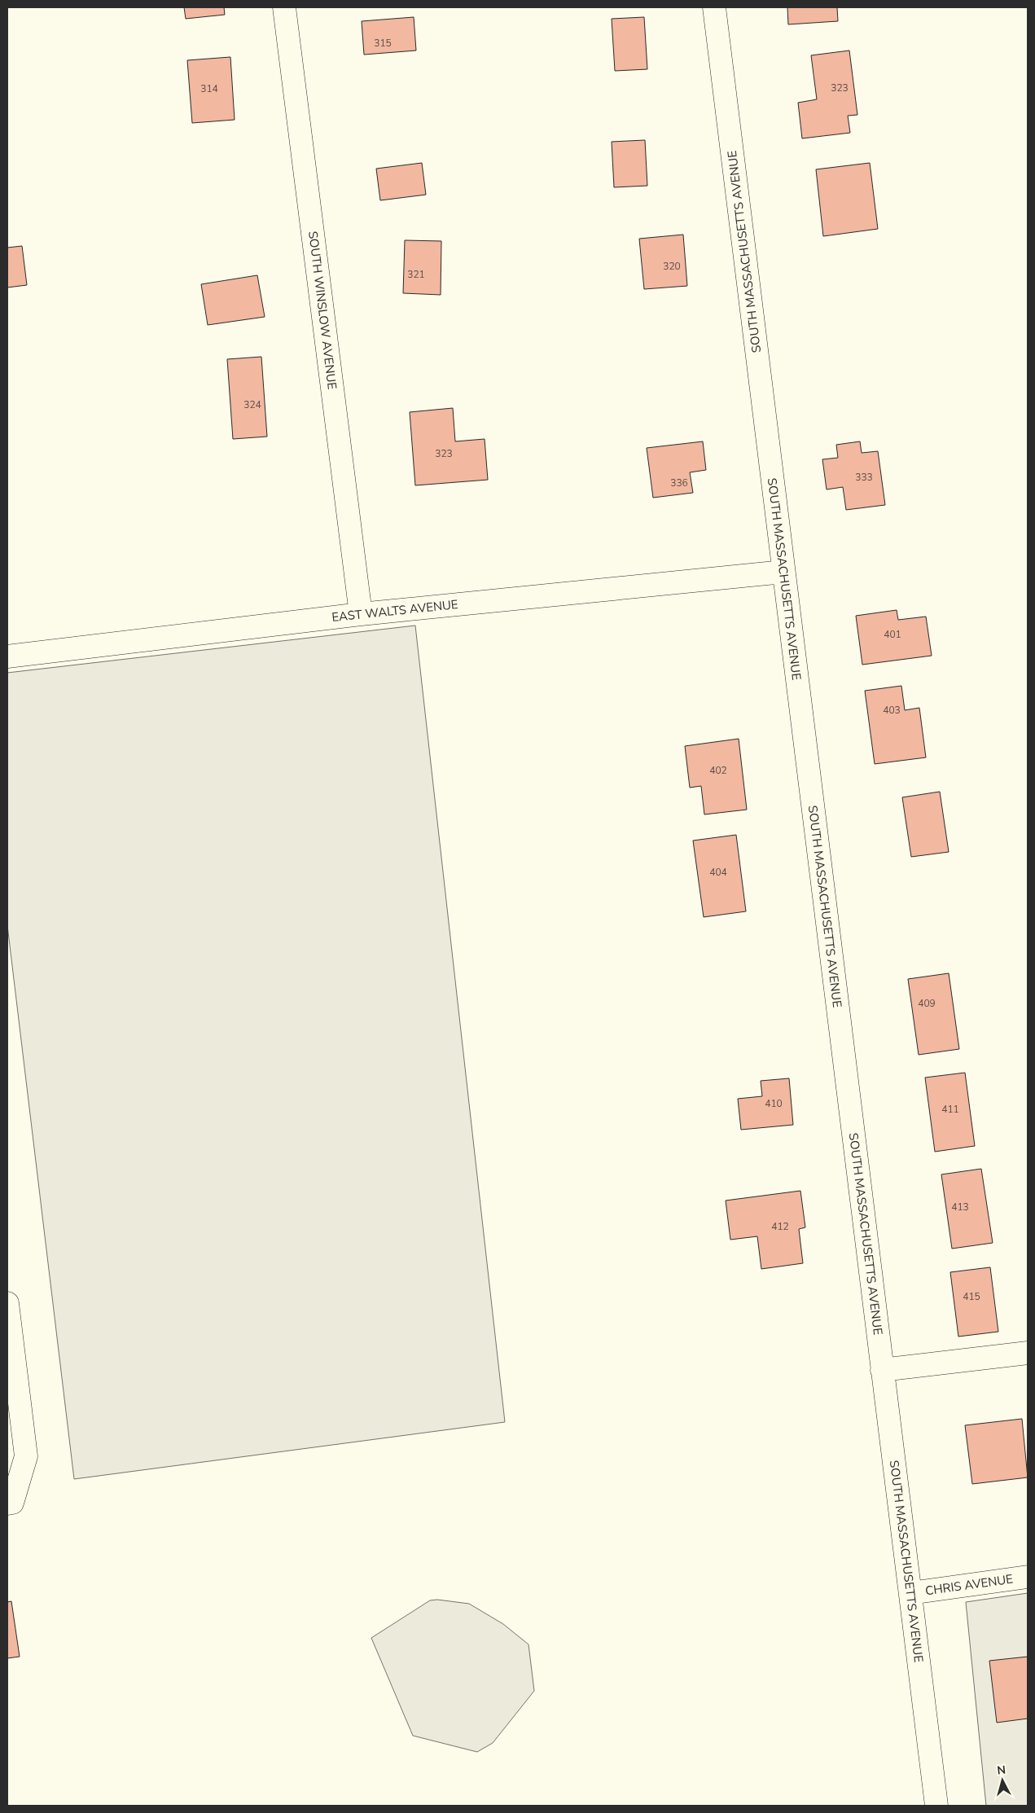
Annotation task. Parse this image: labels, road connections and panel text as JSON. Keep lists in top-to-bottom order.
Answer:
{
  "streets": {
    "street": [
      "SOUTH MASSACHUSETTS AVENUE",
      "SOUTH WINSLOW AVENUE",
      "EAST WALTS AVENUE",
      "CHRIS AVENUE"
    ]
  },
  "crossings": [
    ["SOUTH MASSACHUSETTS AVENUE", "EAST WALTS AVENUE"],
    ["SOUTH MASSACHUSETTS AVENUE", "CHRIS AVENUE"],
    ["SOUTH WINSLOW AVENUE", "EAST WALTS AVENUE"]
  ],
  "house_numbers": [
    "315",
    "323",
    "314",
    "320",
    "321",
    "324",
    "323",
    "333",
    "336",
    "401",
    "403",
    "402",
    "404",
    "409",
    "410",
    "411",
    "413",
    "412",
    "415"
  ],
  "north": "top"
}
